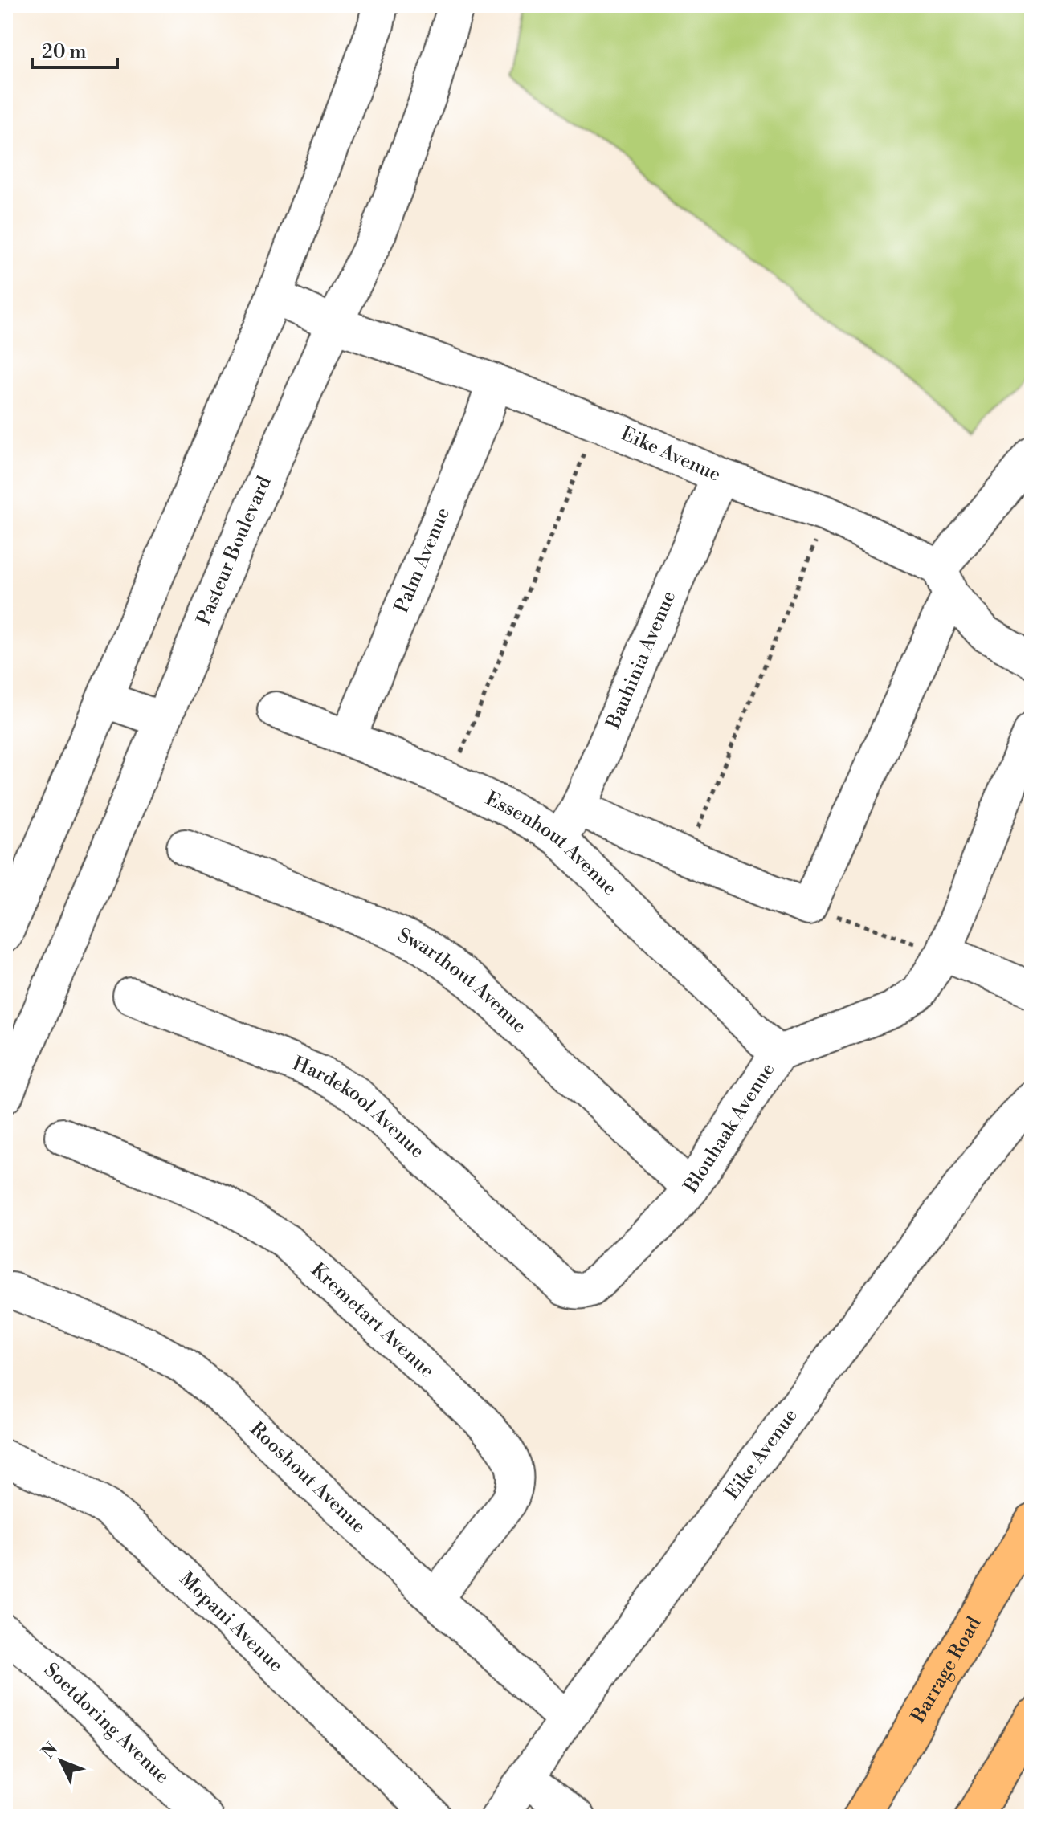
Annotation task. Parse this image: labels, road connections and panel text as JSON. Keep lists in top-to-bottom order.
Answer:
{
  "streets": {
    "main road": ["Barrage Road"],
    "street": [
      "Eike Avenue",
      "Pasteur Boulevard",
      "Palm Avenue",
      "Bauhinia Avenue",
      "Essenhout Avenue",
      "Swarthout Avenue",
      "Hardekool Avenue",
      "Blouhaak Avenue",
      "Kremetart Avenue",
      "Rooshout Avenue",
      "Mopani Avenue",
      "Soetdoring Avenue"
    ]
  },
  "crossings": [
    ["Eike Avenue", "Pasteur Boulevard"],
    ["Eike Avenue", "Palm Avenue"],
    ["Eike Avenue", "Bauhinia Avenue"],
    ["Eike Avenue", "Rooshout Avenue"],
    ["Palm Avenue", "Essenhout Avenue"],
    ["Bauhinia Avenue", "Essenhout Avenue"],
    ["Essenhout Avenue", "Blouhaak Avenue"],
    ["Swarthout Avenue", "Blouhaak Avenue"],
    ["Hardekool Avenue", "Blouhaak Avenue"],
    ["Kremetart Avenue", "Rooshout Avenue"]
  ],
  "scale_bar": "20 m",
  "north": "top left"
}
